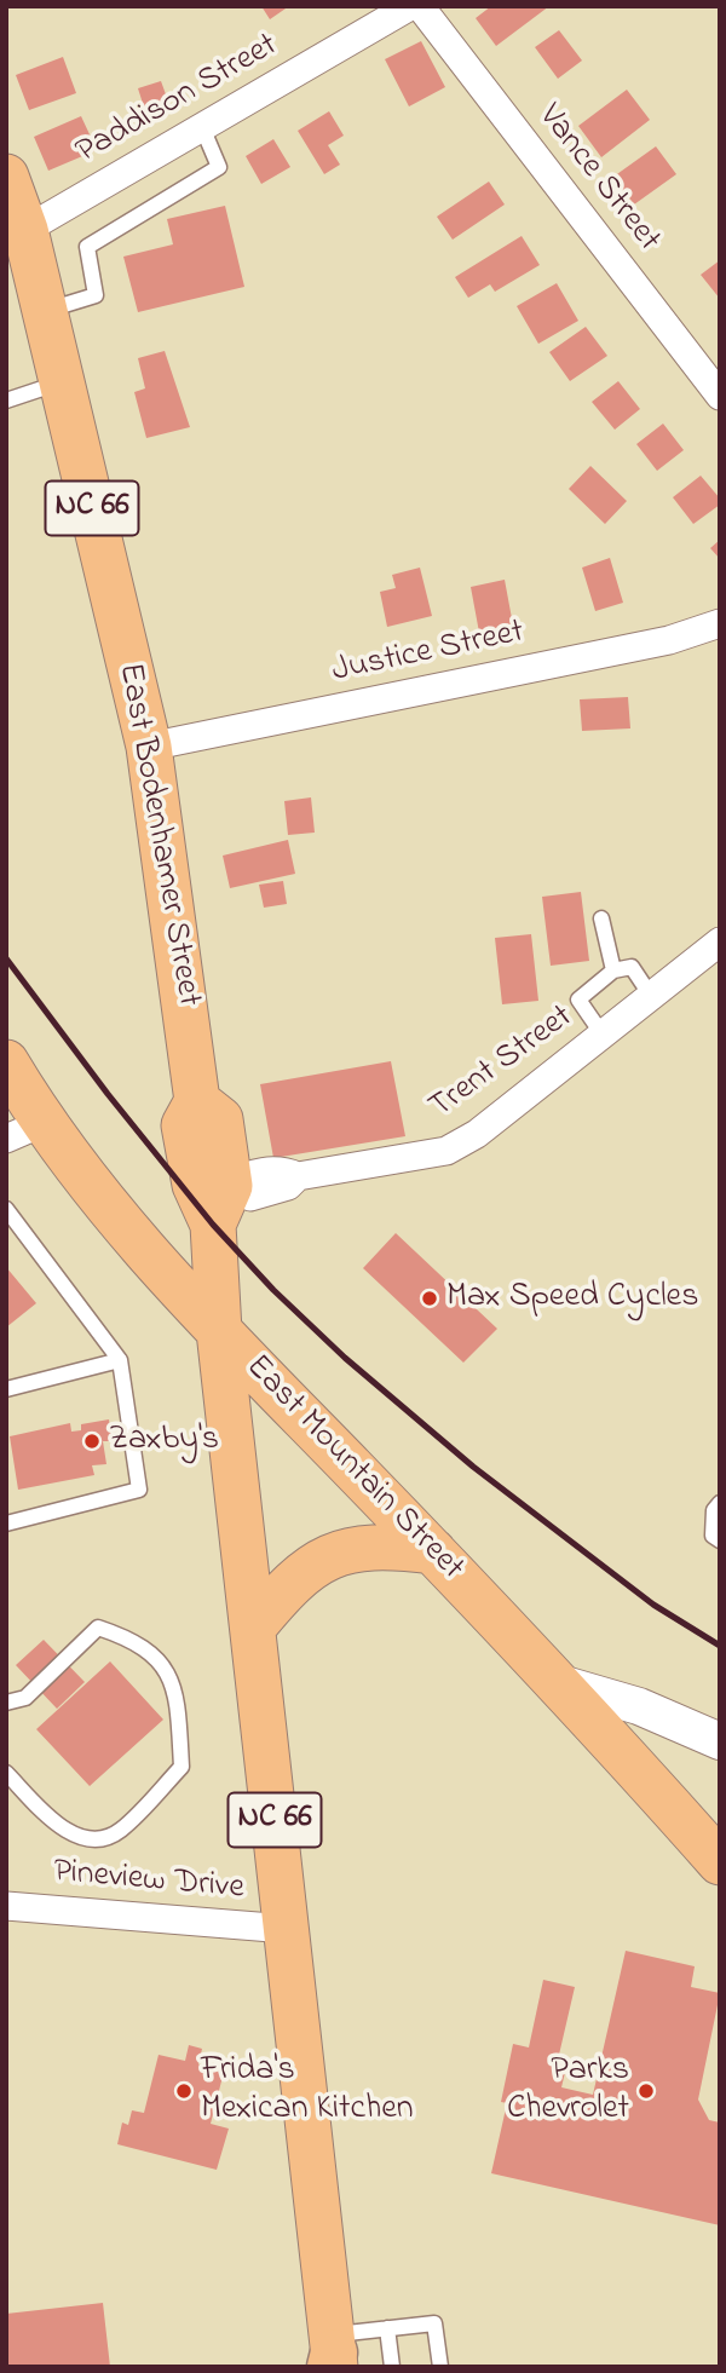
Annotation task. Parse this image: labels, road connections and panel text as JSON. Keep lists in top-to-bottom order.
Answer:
{
  "streets": {
    "main road": ["NC 66", "East Bodenhamer Street", "East Mountain Street"],
    "street": [
      "Paddison Street",
      "Vance Street",
      "Justice Street",
      "Trent Street",
      "Pineview Drive"
    ]
  },
  "crossings": [
    ["Paddison Street", "East Bodenhamer Street"],
    ["NC 66", "East Bodenhamer Street"],
    ["NC 66", "East Mountain Street"],
    ["NC 66", "Pineview Drive"],
    ["Justice Street", "East Bodenhamer Street"],
    ["East Bodenhamer Street", "Trent Street"],
    ["East Bodenhamer Street", "East Mountain Street"]
  ],
  "places": [
    "Max Speed Cycles",
    "Zaxby's",
    "Frida's Mexican Kitchen",
    "Parks Chevrolet"
  ]
}
